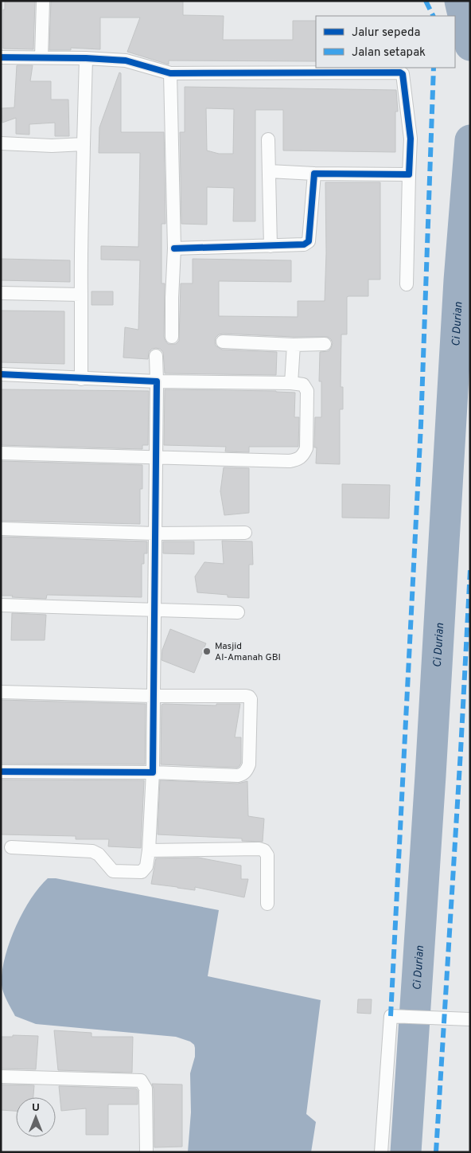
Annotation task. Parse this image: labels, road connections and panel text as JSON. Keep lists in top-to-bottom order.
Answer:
{
  "water": ["Ci Durian"],
  "places": ["Masjid Al-Amanah GBI"],
  "legend": ["Jalur sepeda", "Jalan setapak"],
  "north": "top"
}
